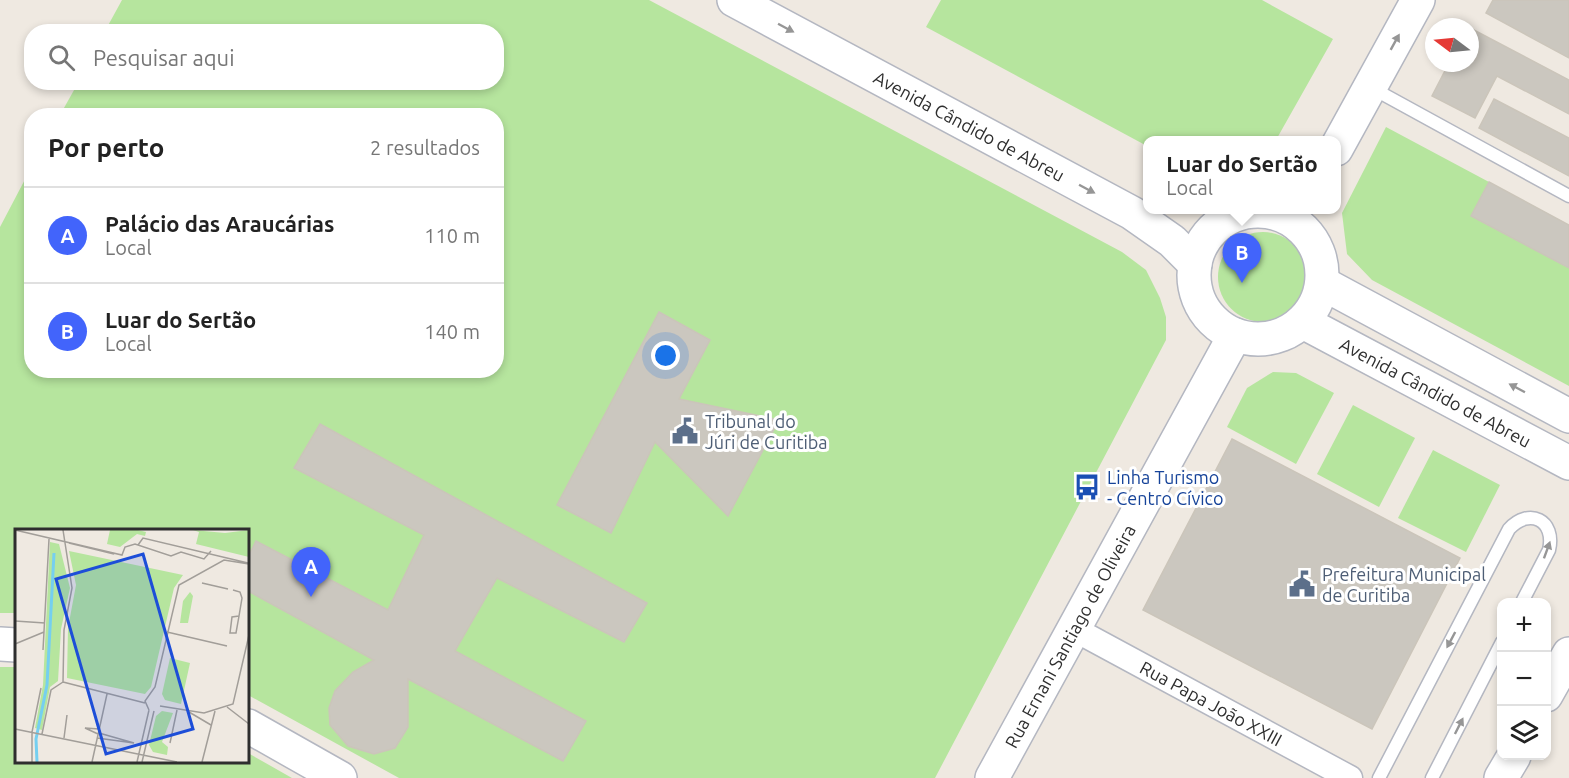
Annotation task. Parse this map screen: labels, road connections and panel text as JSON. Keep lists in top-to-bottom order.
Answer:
{
  "streets": {
    "main road": ["Avenida Cândido de Abreu", "Rua Ernani Santiago de Oliveira"],
    "street": ["Rua Papa João XXIII"]
  },
  "crossings": [
    ["Rua Ernani Santiago de Oliveira", "Rua Papa João XXIII"]
  ],
  "one_way": ["Avenida Cândido de Abreu"],
  "places": {
    "public building": ["Tribunal do Júri de Curitiba", "Prefeitura Municipal de Curitiba"],
    "bus stop": ["Linha Turismo - Centro Cívico"]
  },
  "north": "left",
  "page": {
    "search": "Pesquisar aqui",
    "heading": ["Por perto", "2 resultados"],
    "popup": ["Luar do Sertão", "Local"],
    "list": [
      {
        "mark": "A",
        "name": "Palácio das Araucárias",
        "note": "Local",
        "value": "110 m"
      },
      {
        "mark": "B",
        "name": "Luar do Sertão",
        "note": "Local",
        "value": "140 m"
      }
    ],
    "pins": ["B", "A"],
    "map_buttons": ["+", "−"]
  }
}
